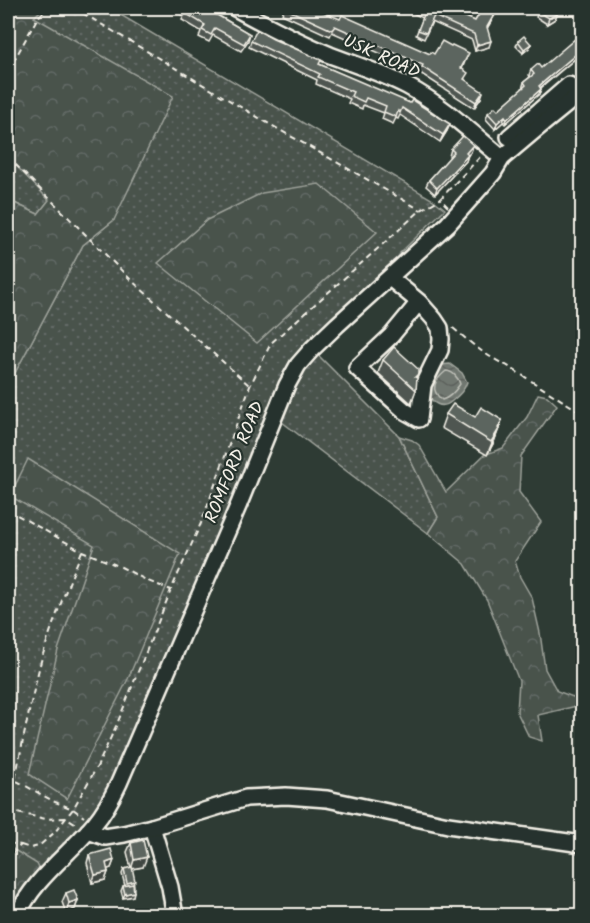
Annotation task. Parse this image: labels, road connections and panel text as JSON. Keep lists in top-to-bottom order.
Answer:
{
  "streets": {
    "street": ["USK ROAD", "ROMFORD ROAD"]
  },
  "crossings": [
    ["USK ROAD", "ROMFORD ROAD"]
  ]
}
